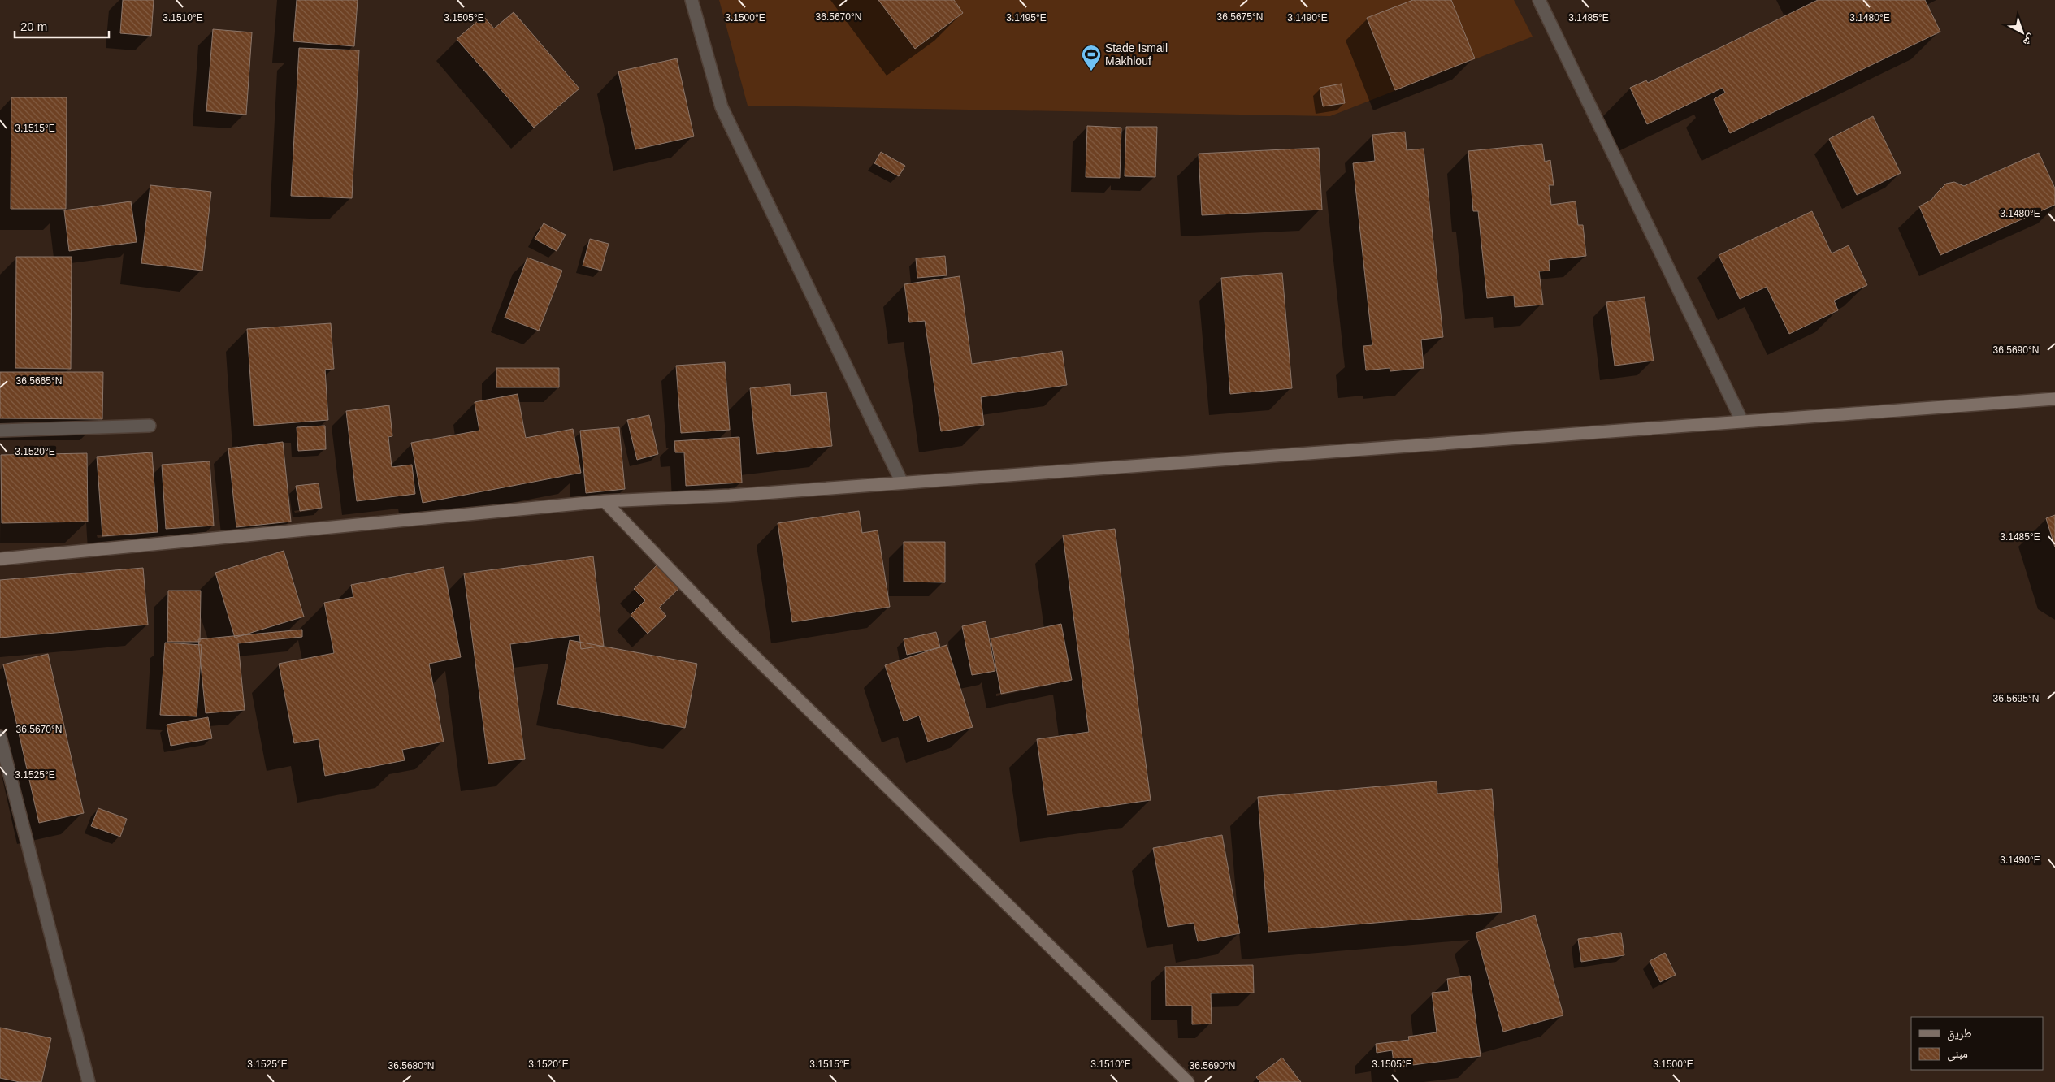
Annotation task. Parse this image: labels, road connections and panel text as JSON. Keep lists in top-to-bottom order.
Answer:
{
  "places": {
    "sports": ["Stade Ismail Makhlouf"]
  },
  "legend": ["طريق", "مبنى"],
  "scale_bar": "20 m",
  "north": "bottom right",
  "coordinates": [
    "36.5670°N",
    "36.5675°N",
    "3.1510°E",
    "3.1505°E",
    "3.1500°E",
    "3.1495°E",
    "3.1490°E",
    "3.1485°E",
    "3.1480°E",
    "3.1515°E",
    "36.5690°N",
    "36.5665°N",
    "3.1520°E",
    "36.5695°N",
    "3.1525°E",
    "36.5680°N"
  ]
}
